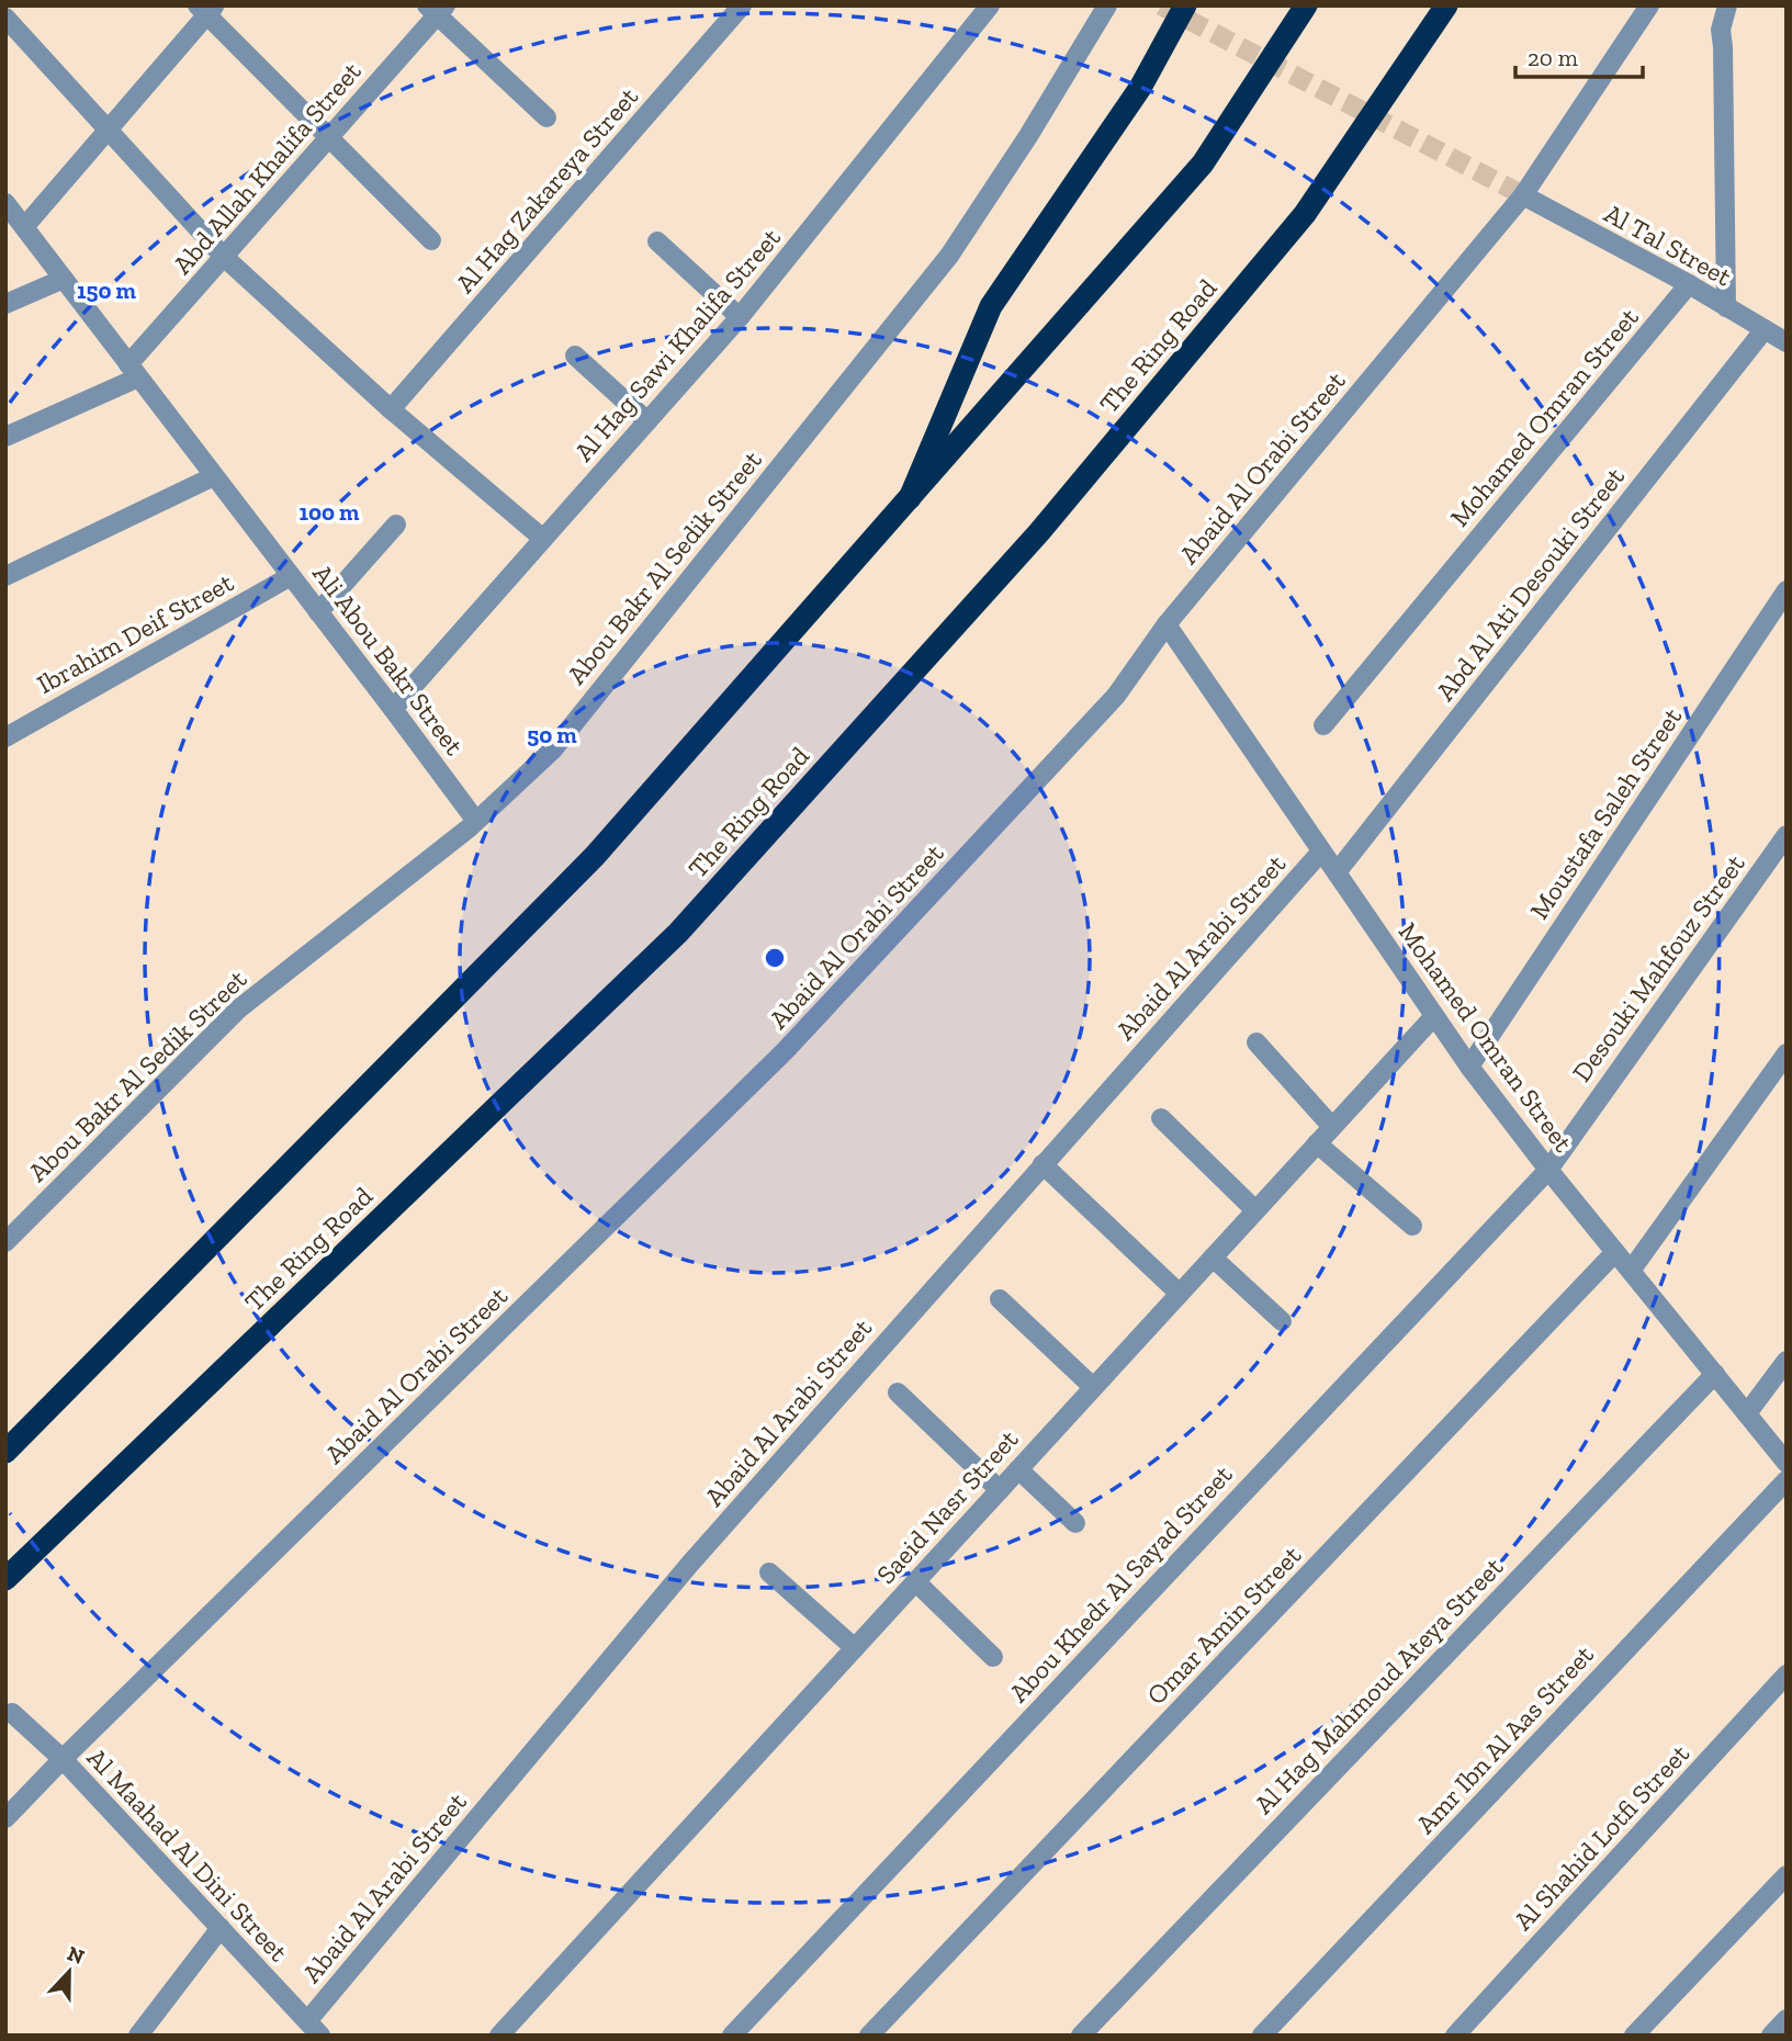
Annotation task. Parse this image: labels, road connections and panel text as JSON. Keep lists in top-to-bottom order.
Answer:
{
  "streets": {
    "highway": ["The Ring Road"],
    "street": [
      "Abd Allah Khalifa Street",
      "Al Hag Zakareya Street",
      "Al Tal Street",
      "Al Hag Sawi Khalifa Street",
      "Mohamed Omran Street",
      "Abaid Al Orabi Street",
      "Abou Bakr Al Sedik Street",
      "Abd Al Ati Desouki Street",
      "Ibrahim Deif Street",
      "Ali Abou Bakr Street",
      "Moustafa Saleh Street",
      "Abaid Al Arabi Street",
      "Desouki Mahfouz Street",
      "Saeid Nasr Street",
      "Abou Khedr Al Sayad Street",
      "Omar Amin Street",
      "Al Hag Mahmoud Ateya Street",
      "Amr Ibn Al Aas Street",
      "Al Shahid Lotfi Street",
      "Al Maahad Al Dini Street"
    ]
  },
  "crossings": [
    ["Abd Allah Khalifa Street", "Ali Abou Bakr Street"],
    ["Al Tal Street", "Mohamed Omran Street"],
    ["Al Tal Street", "Abaid Al Orabi Street"],
    ["Al Tal Street", "Abd Al Ati Desouki Street"],
    ["Al Hag Sawi Khalifa Street", "Ali Abou Bakr Street"],
    ["Mohamed Omran Street", "Abaid Al Orabi Street"],
    ["Mohamed Omran Street", "Abd Al Ati Desouki Street"],
    ["Mohamed Omran Street", "Moustafa Saleh Street"],
    ["Mohamed Omran Street", "Abaid Al Arabi Street"],
    ["Mohamed Omran Street", "Desouki Mahfouz Street"],
    ["Mohamed Omran Street", "Saeid Nasr Street"],
    ["Mohamed Omran Street", "Abou Khedr Al Sayad Street"],
    ["Mohamed Omran Street", "Omar Amin Street"],
    ["Mohamed Omran Street", "Al Hag Mahmoud Ateya Street"],
    ["Abaid Al Orabi Street", "Al Maahad Al Dini Street"],
    ["Abou Bakr Al Sedik Street", "Ali Abou Bakr Street"],
    ["Ibrahim Deif Street", "Ali Abou Bakr Street"],
    ["Abaid Al Arabi Street", "Al Maahad Al Dini Street"],
    ["Desouki Mahfouz Street", "Abou Khedr Al Sayad Street"]
  ],
  "scale_bar": "20 m",
  "north": "top",
  "rings": ["150 m", "100 m", "50 m"]
}
